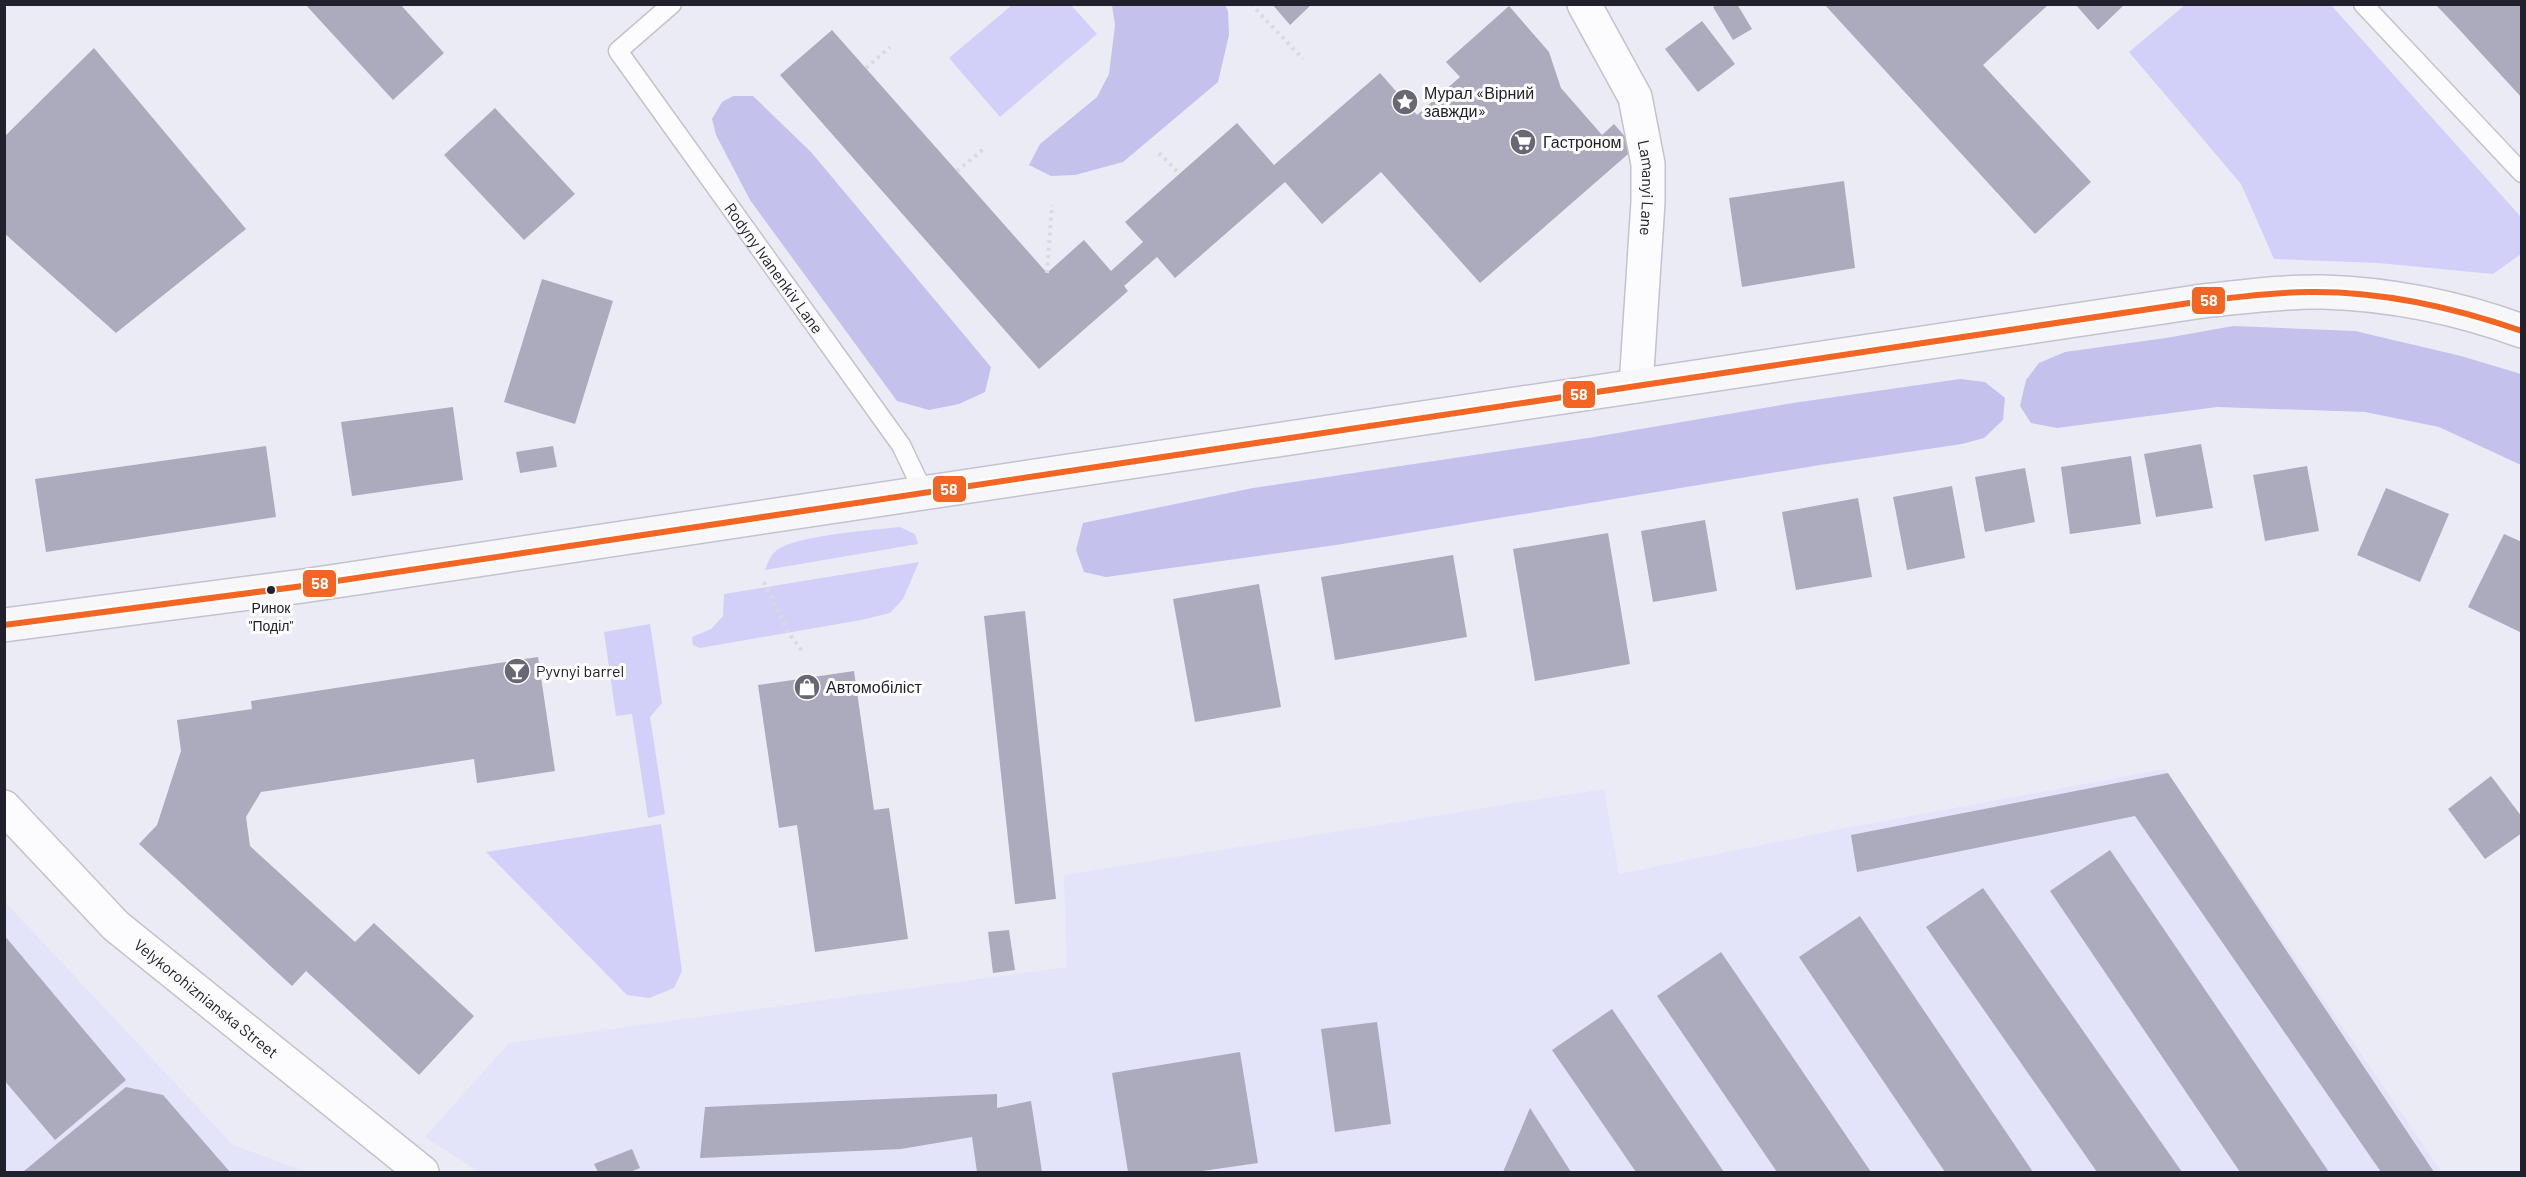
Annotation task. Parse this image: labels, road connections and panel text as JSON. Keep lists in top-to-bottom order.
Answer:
{
  "streets": {
    "street": ["Lamanyi Lane", "Velykorohiznianska Street"],
    "lane": ["Rodyny Ivanenkiv Lane"]
  },
  "places": {
    "place": ["Мурал «Вірний завжди»"],
    "supermarket": ["Гастроном"],
    "other": ["Ринок \"Поділ\""],
    "bar": ["Pyvnyi barrel"],
    "shop": ["Автомобіліст"]
  },
  "lines": ["transit line 58"]
}
